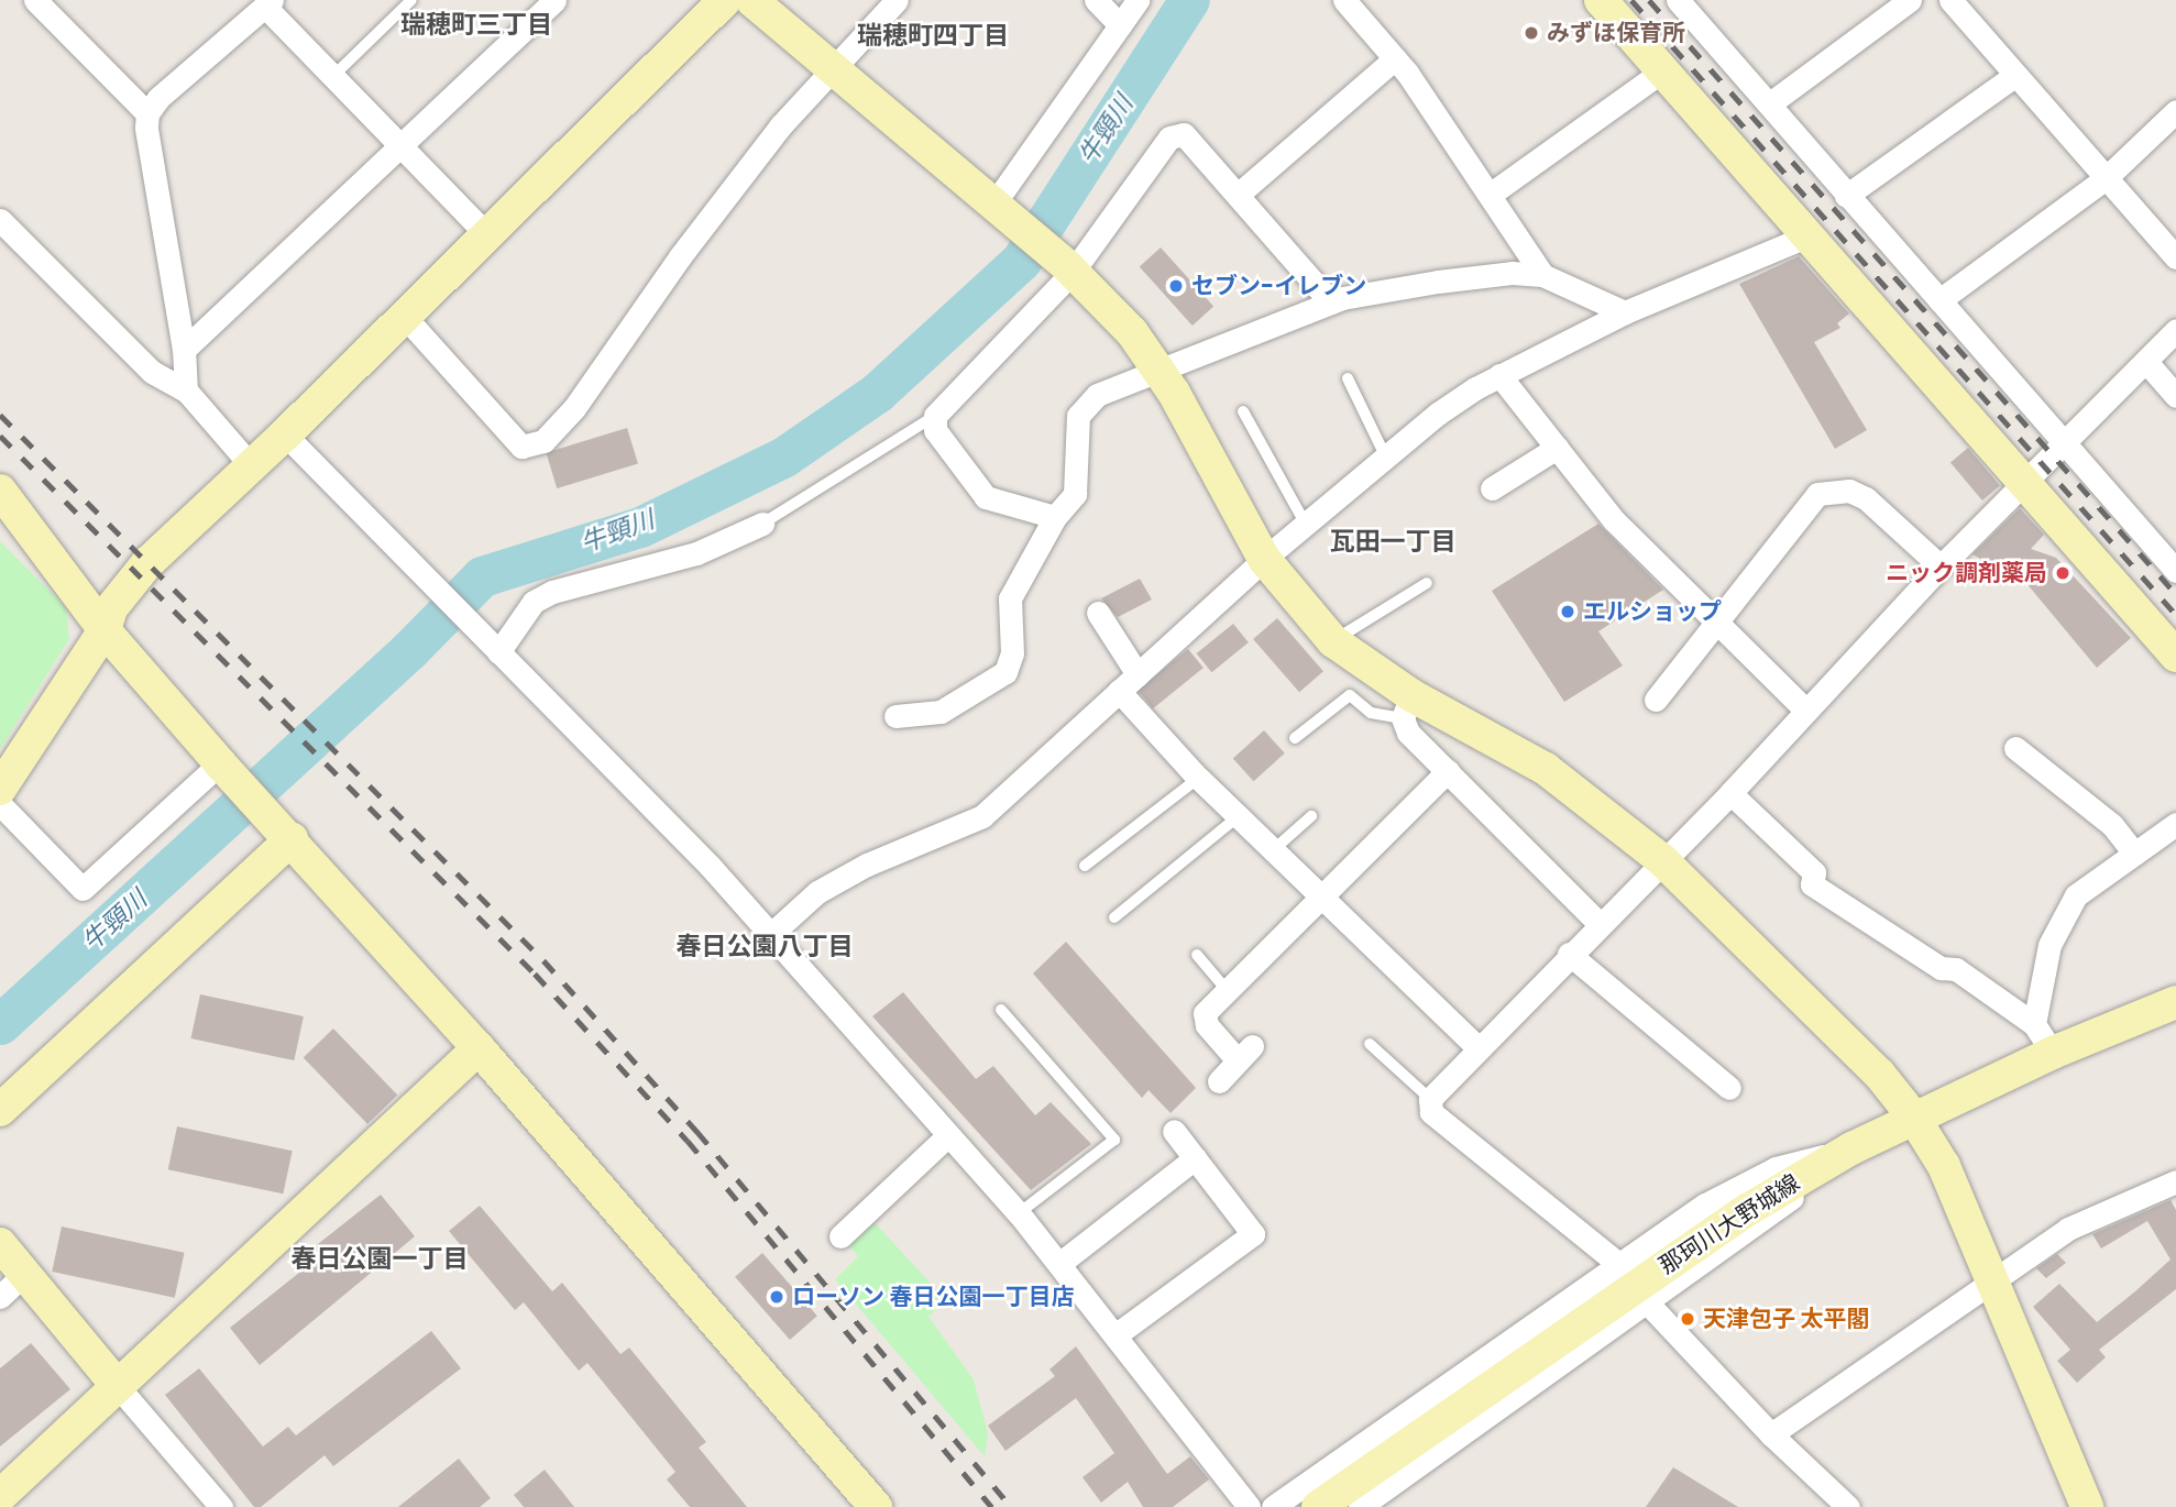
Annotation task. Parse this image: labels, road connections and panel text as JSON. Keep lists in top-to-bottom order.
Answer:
{
  "streets": {
    "street": ["那珂川大野城線"]
  },
  "districts": [
    "瑞穂町三丁目",
    "瑞穂町四丁目",
    "瓦田一丁目",
    "春日公園八丁目",
    "春日公園一丁目"
  ],
  "water": ["牛頸川"],
  "places": [
    "みずほ保育所",
    "セブン-イレブン",
    "ニック調剤薬局",
    "エルショップ",
    "ローソン 春日公園一丁目店",
    "天津包子 太平閣"
  ]
}
